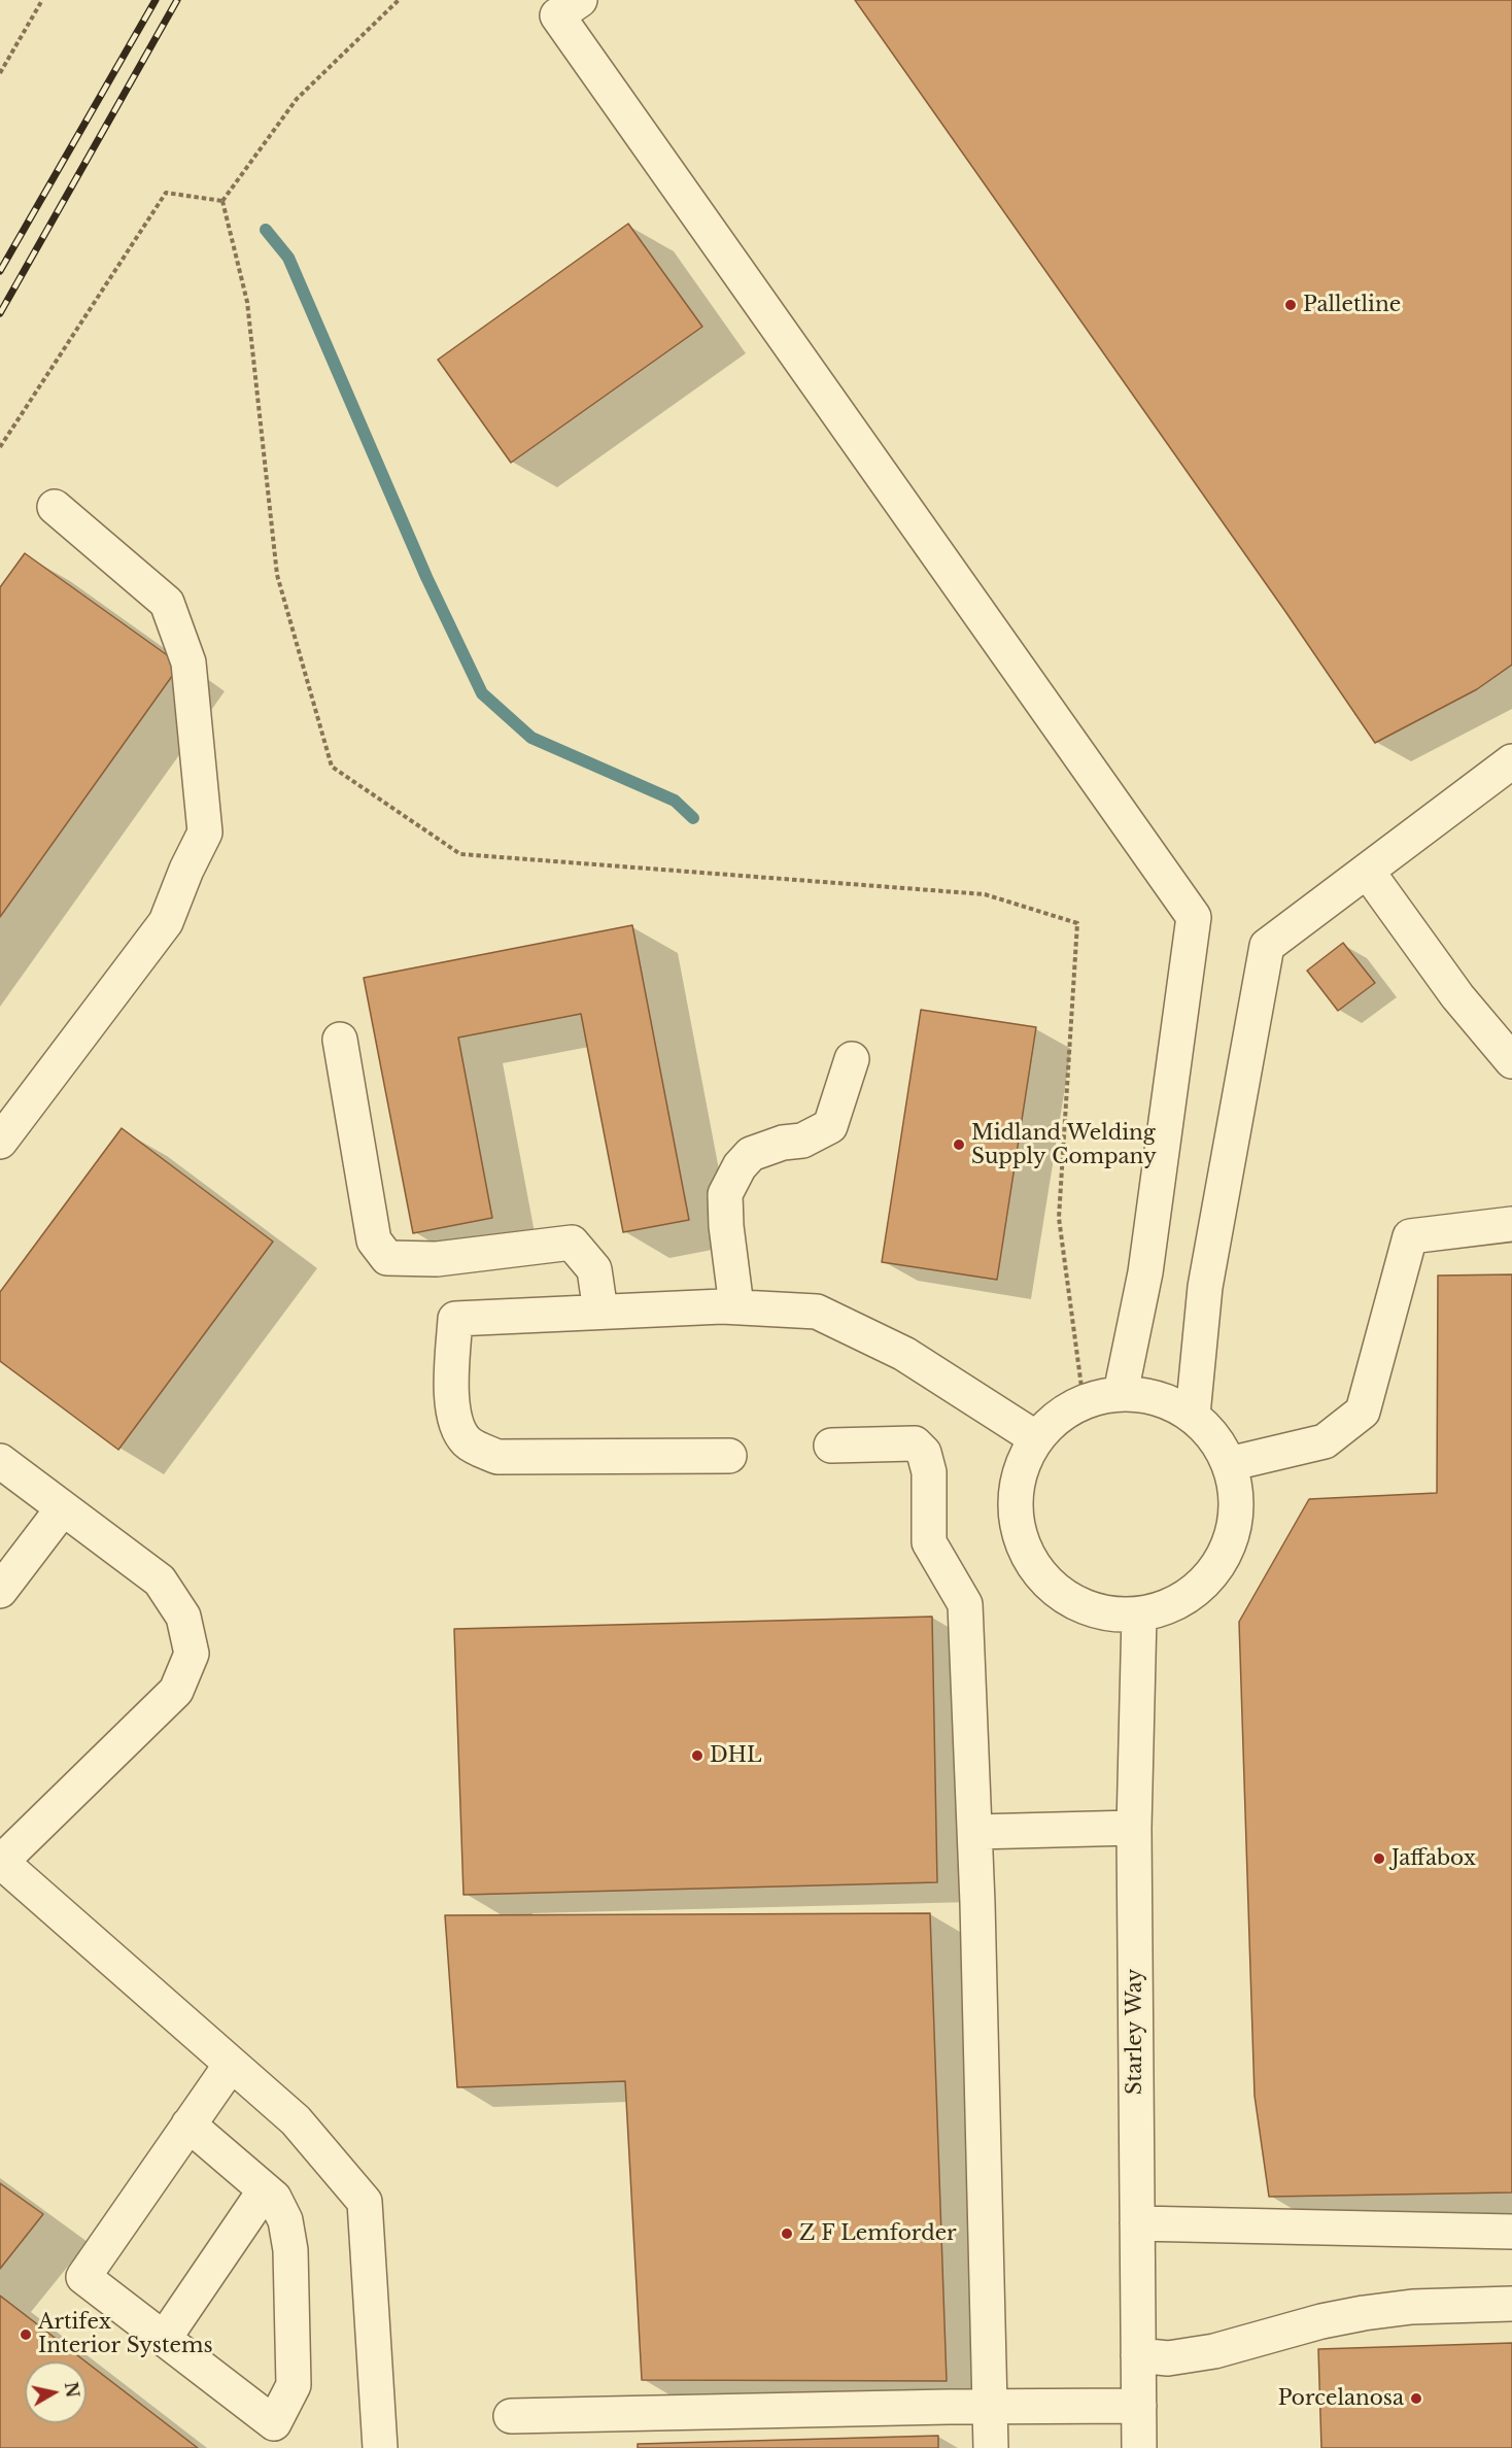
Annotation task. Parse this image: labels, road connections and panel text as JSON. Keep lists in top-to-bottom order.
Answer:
{
  "streets": {
    "street": ["Starley Way"]
  },
  "places": [
    "Palletline",
    "Midland Welding Supply Company",
    "DHL",
    "Jaffabox",
    "Z F Lemforder",
    "Artifex Interior Systems",
    "Porcelanosa"
  ],
  "north": "right"
}
